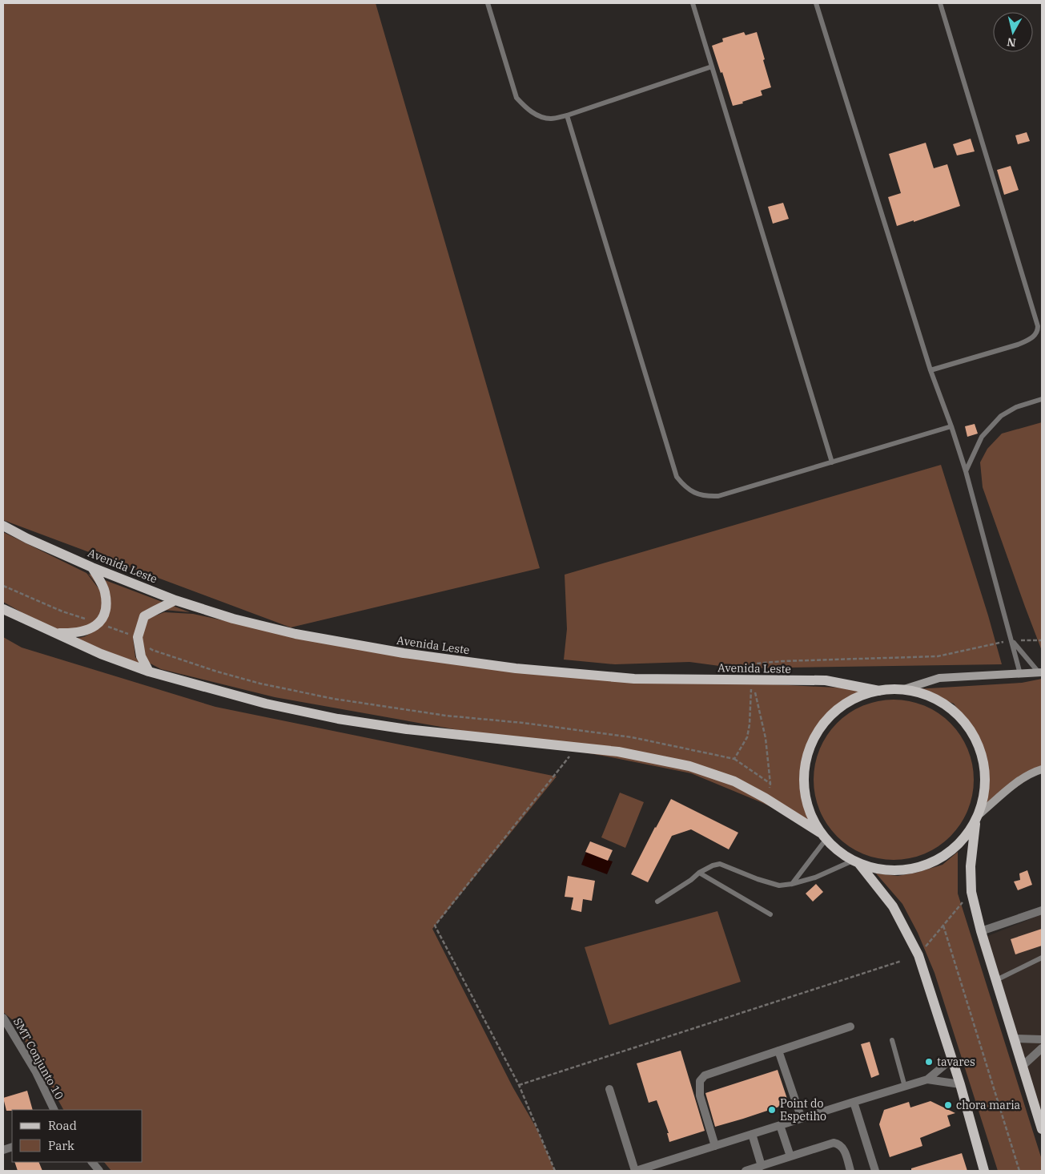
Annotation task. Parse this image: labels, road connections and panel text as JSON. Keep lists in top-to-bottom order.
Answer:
{
  "streets": {
    "main road": ["Avenida Leste"],
    "street": ["SMT Conjunto 10"]
  },
  "places": ["tavares", "chora maria", "Point do Espetiho"],
  "legend": ["Road", "Park"],
  "north": "bottom"
}
